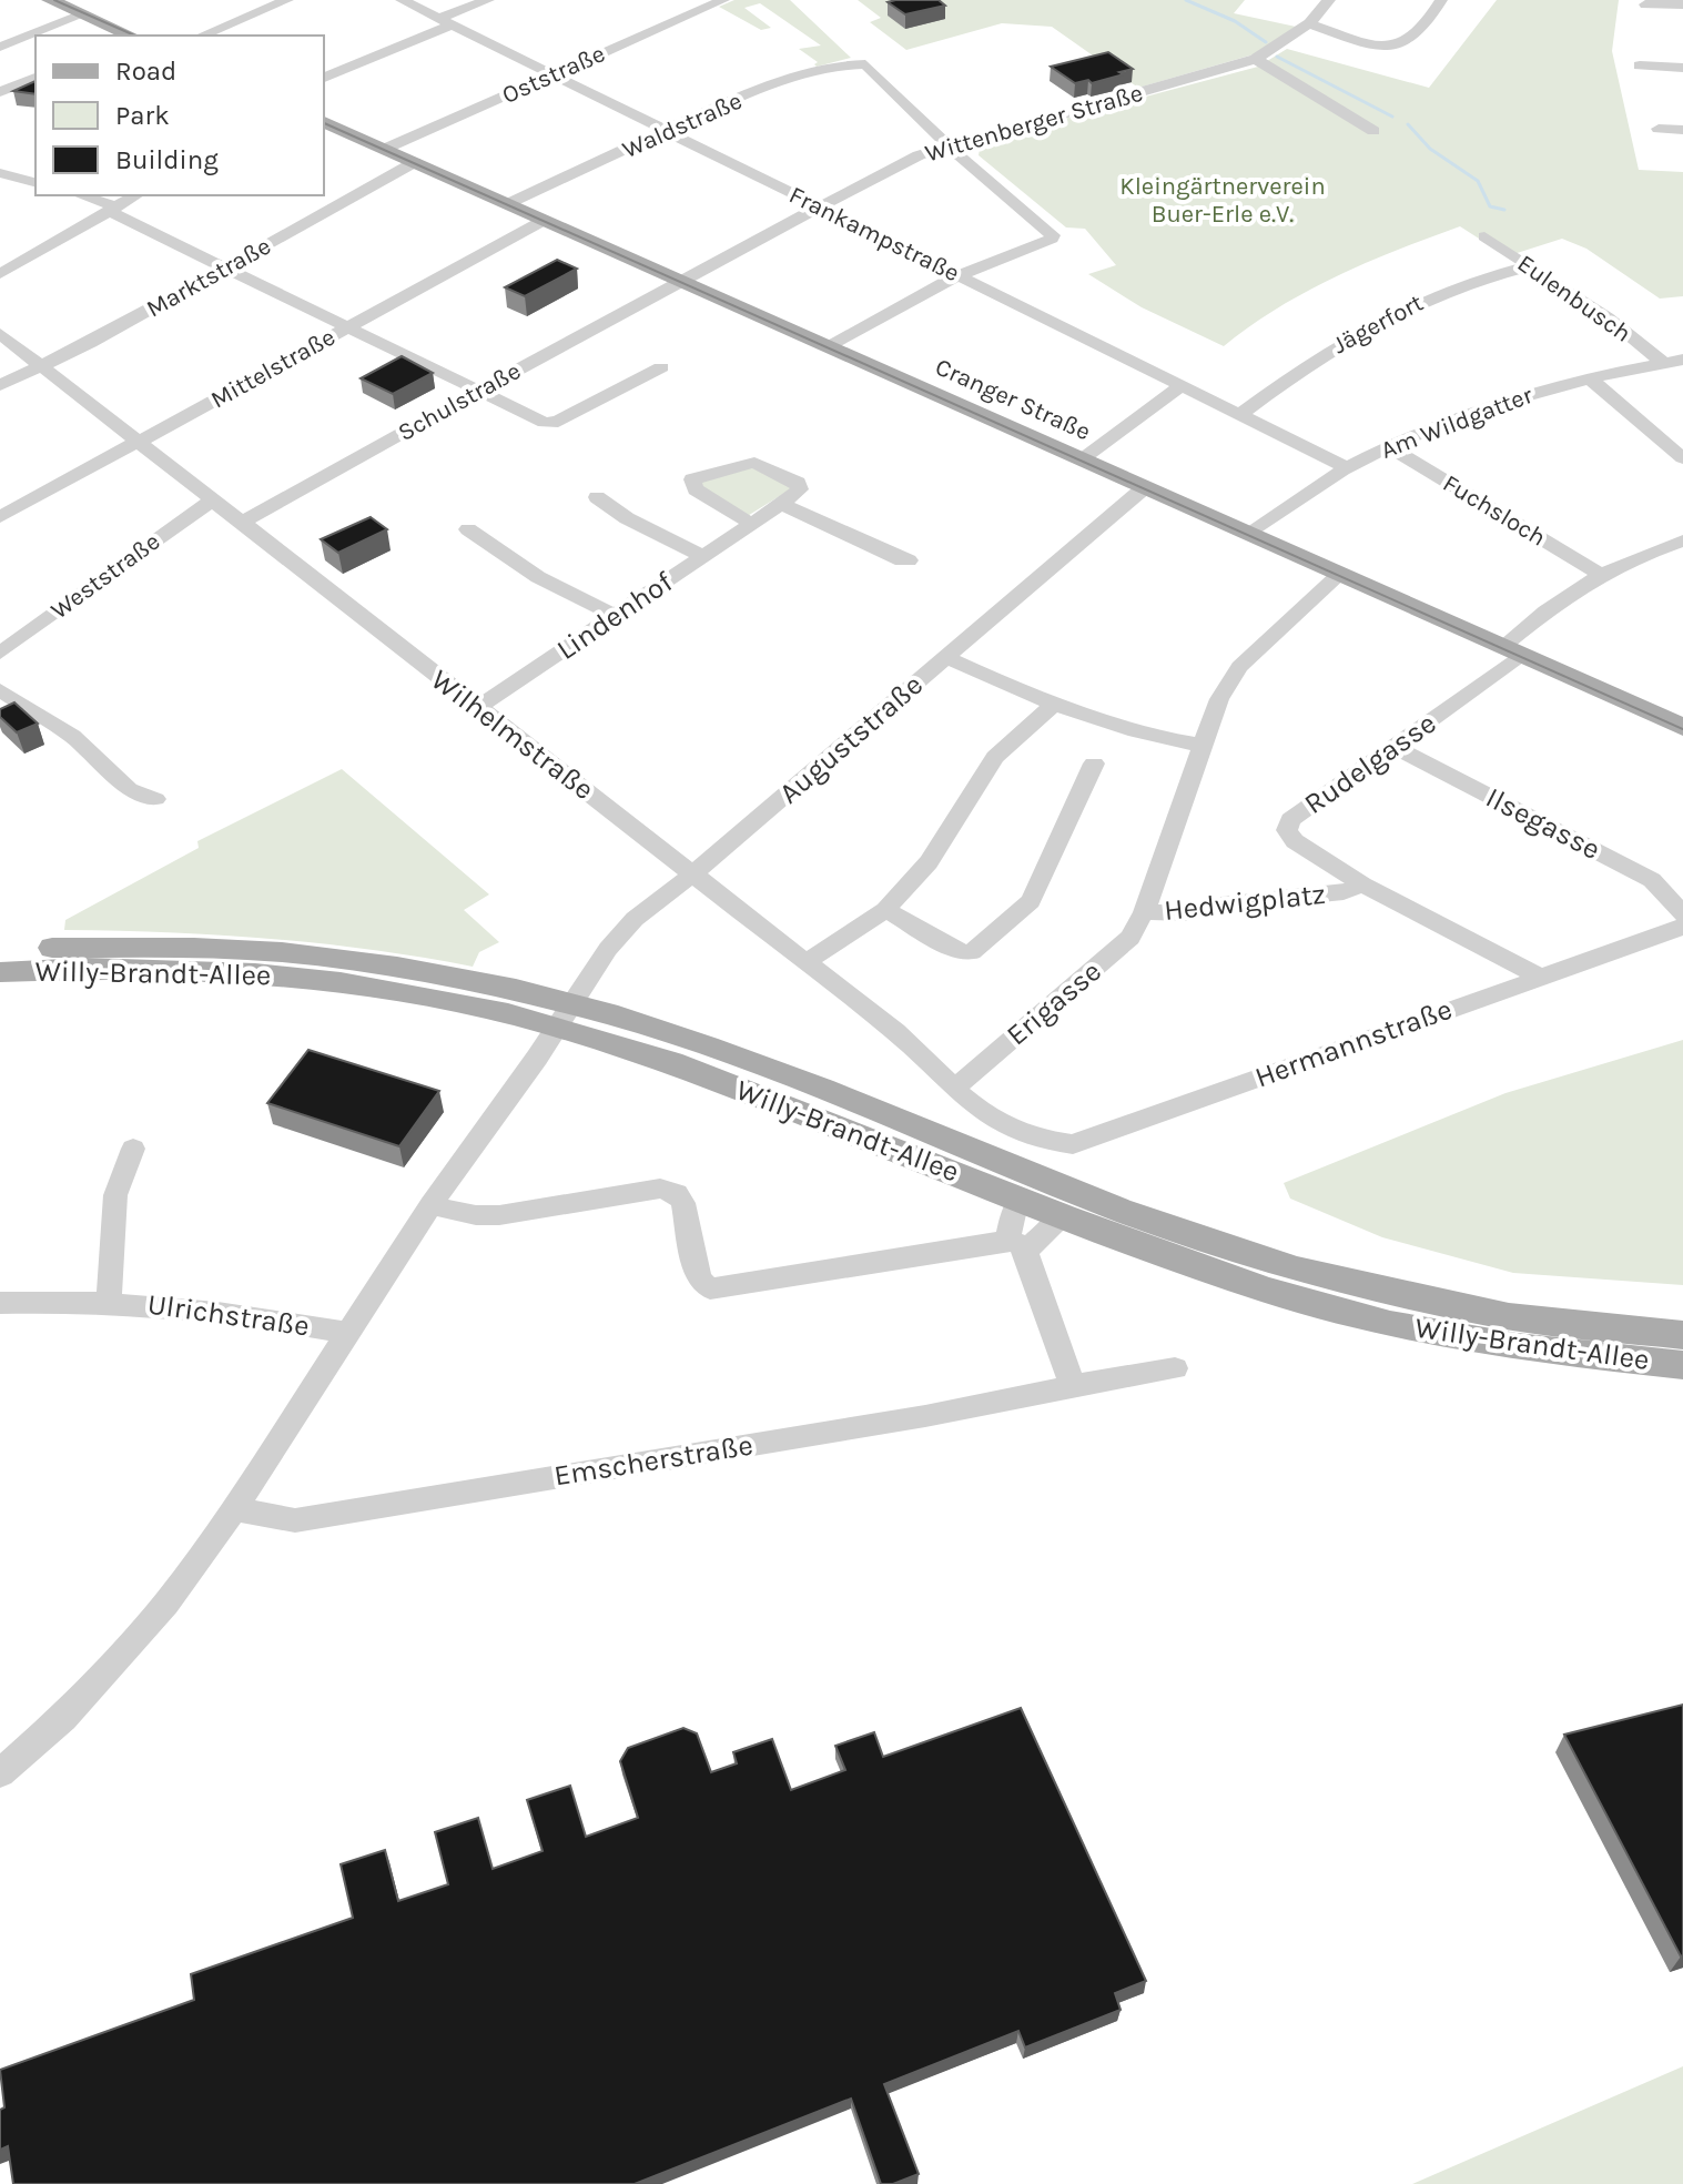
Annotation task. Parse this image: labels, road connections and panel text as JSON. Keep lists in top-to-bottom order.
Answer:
{
  "streets": {
    "main road": ["Cranger Straße", "Willy-Brandt-Allee"],
    "street": [
      "Oststraße",
      "Wittenberger Straße",
      "Waldstraße",
      "Frankampstraße",
      "Marktstraße",
      "Eulenbusch",
      "Jägerfort",
      "Mittelstraße",
      "Schulstraße",
      "Am Wildgatter",
      "Fuchsloch",
      "Weststraße",
      "Lindenhof",
      "Wilhelmstraße",
      "Auguststraße",
      "Rudelgasse",
      "Ilsegasse",
      "Hedwigplatz",
      "Erigasse",
      "Hermannstraße",
      "Ulrichstraße",
      "Emscherstraße"
    ]
  },
  "crossings": [
    ["Oststraße", "Frankampstraße"],
    ["Oststraße", "Cranger Straße"],
    ["Wittenberger Straße", "Waldstraße"],
    ["Wittenberger Straße", "Frankampstraße"],
    ["Wittenberger Straße", "Cranger Straße"],
    ["Wittenberger Straße", "Schulstraße"],
    ["Waldstraße", "Frankampstraße"],
    ["Waldstraße", "Cranger Straße"],
    ["Frankampstraße", "Jägerfort"],
    ["Frankampstraße", "Am Wildgatter"],
    ["Marktstraße", "Cranger Straße"],
    ["Marktstraße", "Wilhelmstraße"],
    ["Eulenbusch", "Jägerfort"],
    ["Eulenbusch", "Am Wildgatter"],
    ["Mittelstraße", "Cranger Straße"],
    ["Mittelstraße", "Wilhelmstraße"],
    ["Cranger Straße", "Schulstraße"],
    ["Cranger Straße", "Am Wildgatter"],
    ["Cranger Straße", "Auguststraße"],
    ["Cranger Straße", "Rudelgasse"],
    ["Cranger Straße", "Hedwigplatz"],
    ["Schulstraße", "Wilhelmstraße"],
    ["Am Wildgatter", "Fuchsloch"],
    ["Fuchsloch", "Rudelgasse"],
    ["Weststraße", "Wilhelmstraße"],
    ["Lindenhof", "Wilhelmstraße"],
    ["Wilhelmstraße", "Auguststraße"],
    ["Wilhelmstraße", "Erigasse"],
    ["Wilhelmstraße", "Hermannstraße"],
    ["Auguststraße", "Willy-Brandt-Allee"],
    ["Rudelgasse", "Ilsegasse"],
    ["Rudelgasse", "Hedwigplatz"],
    ["Rudelgasse", "Hermannstraße"],
    ["Hedwigplatz", "Erigasse"]
  ],
  "parks": ["Kleingärtnerverein Buer-Erle e.V."],
  "legend": ["Road", "Park", "Building"]
}
